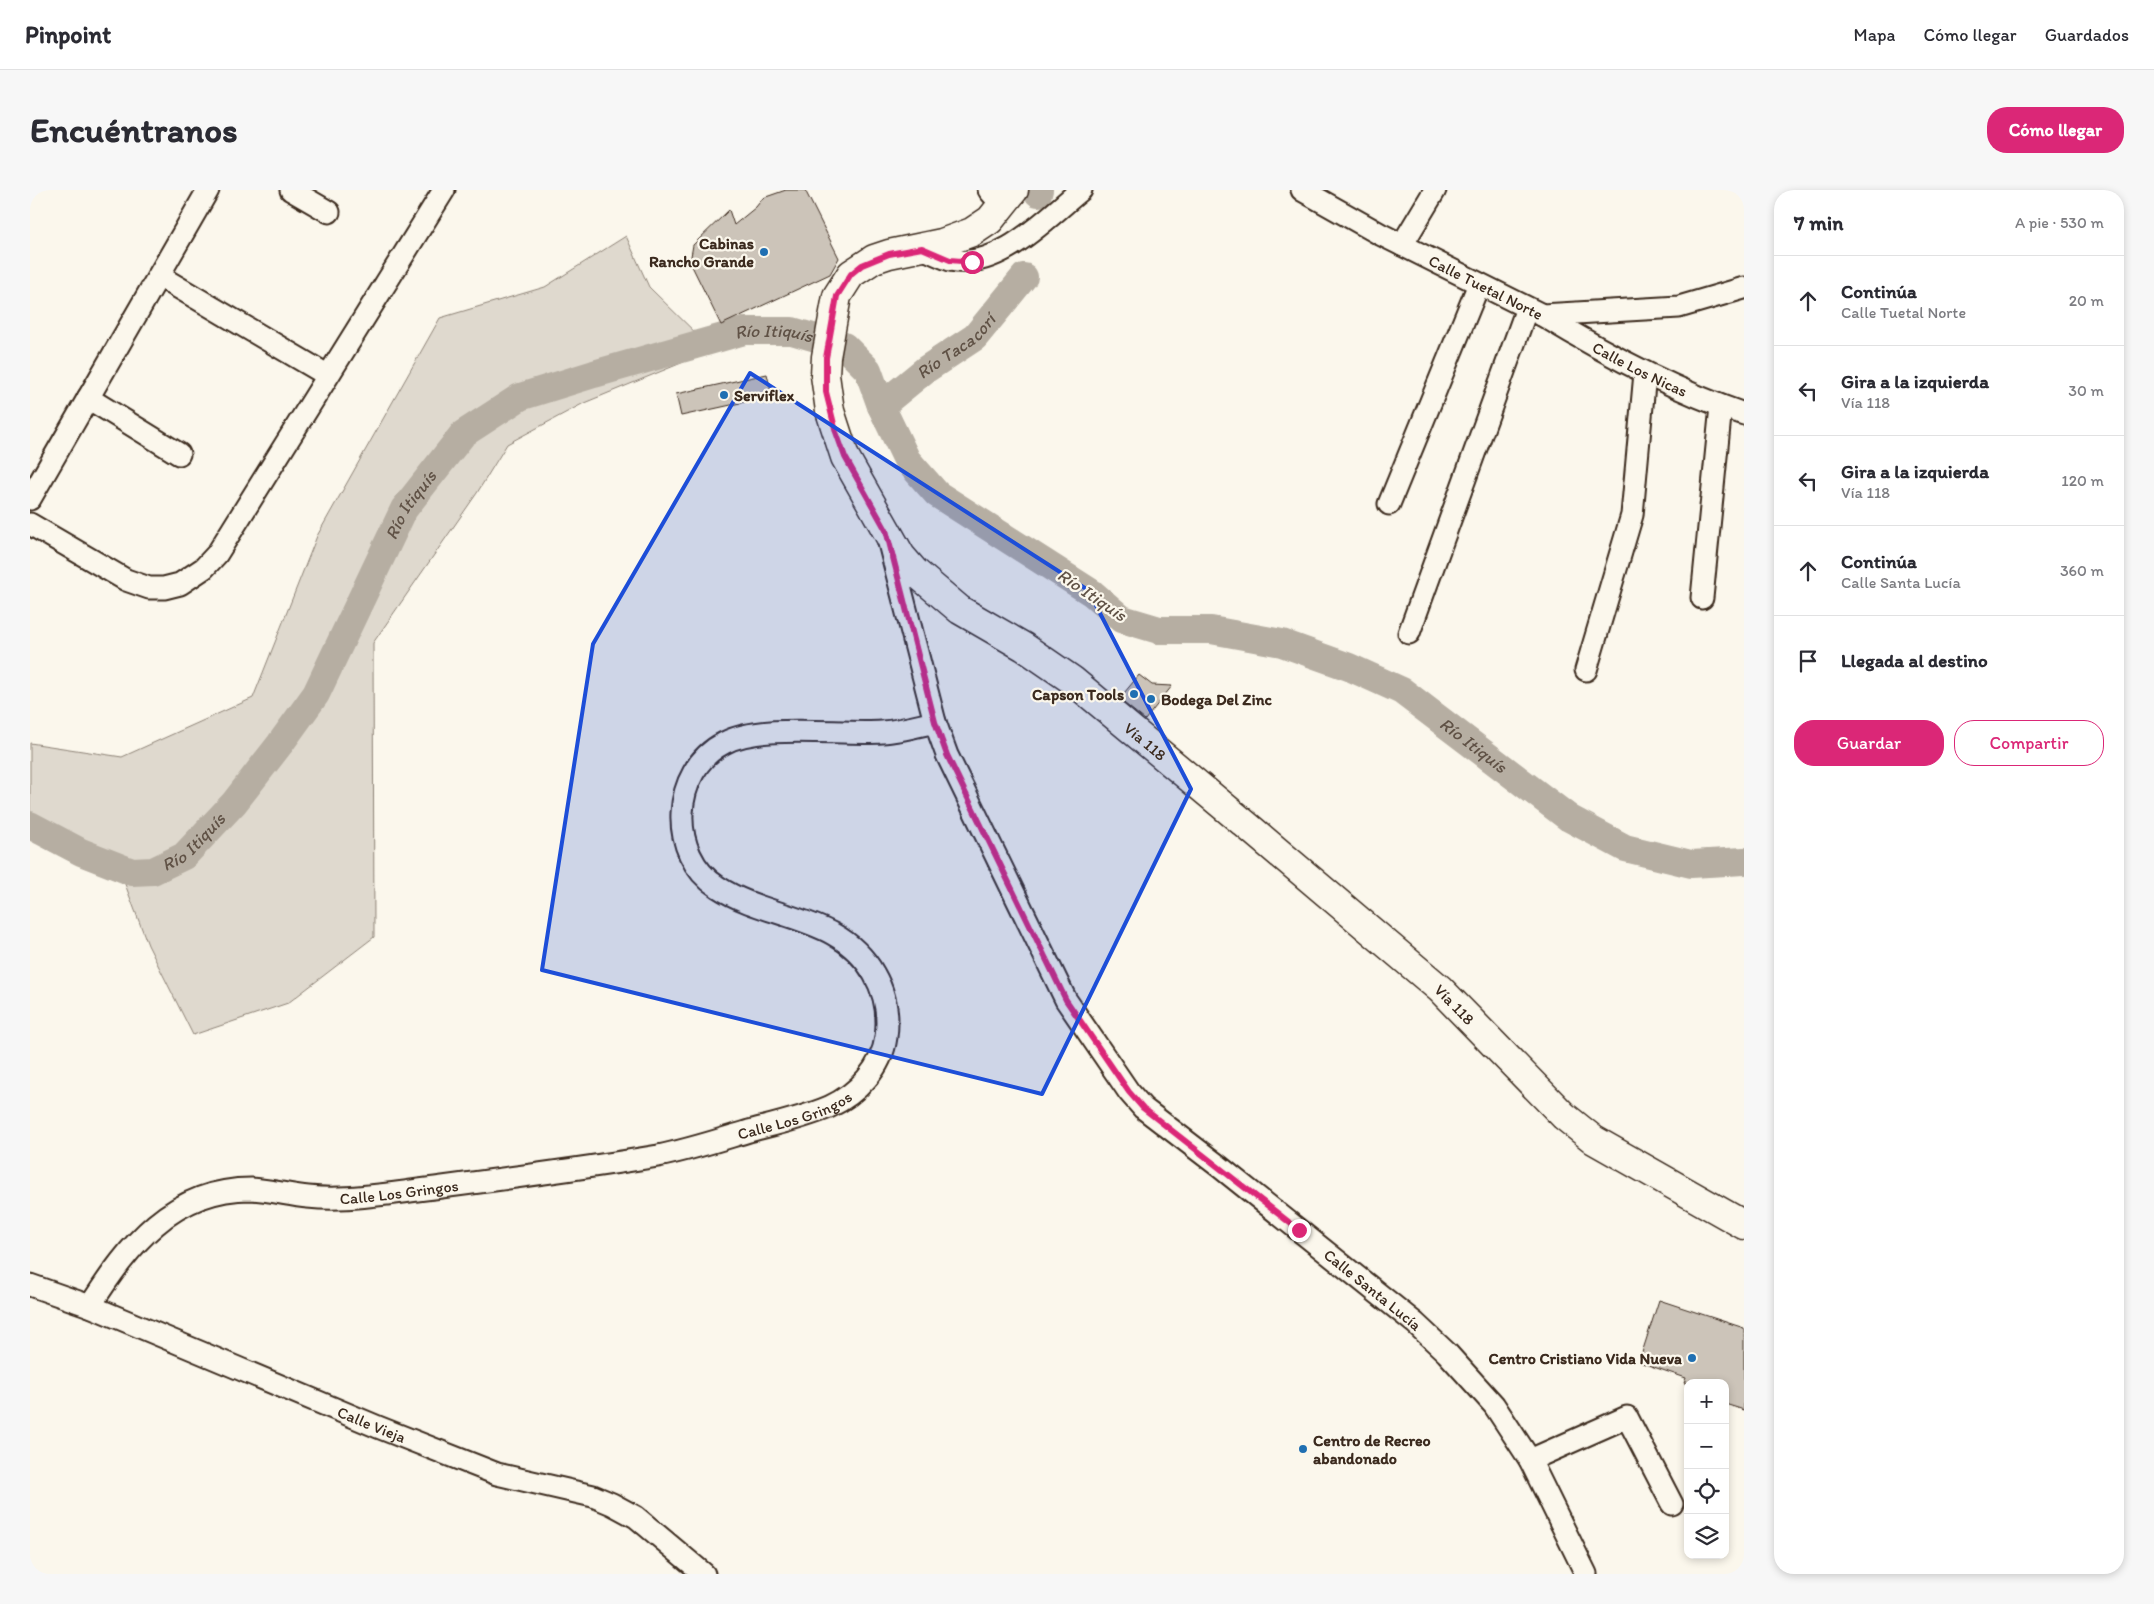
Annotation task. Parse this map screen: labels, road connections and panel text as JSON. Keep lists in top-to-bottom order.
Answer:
{
  "streets": {
    "main road": ["Vía 118"],
    "street": [
      "Calle Tuetal Norte",
      "Calle Los Nicas",
      "Calle Los Gringos",
      "Calle Santa Lucía",
      "Calle Vieja"
    ]
  },
  "crossings": [
    ["Calle Tuetal Norte", "Calle Los Nicas"],
    ["Vía 118", "Calle Santa Lucía"],
    ["Calle Los Gringos", "Calle Santa Lucía"],
    ["Calle Los Gringos", "Calle Vieja"]
  ],
  "water": ["Río Itiquís", "Río Tacacorí"],
  "places": [
    "Cabinas Rancho Grande",
    "Serviflex",
    "Capson Tools",
    "Bodega Del Zinc",
    "Centro Cristiano Vida Nueva",
    "Centro de Recreo abandonado"
  ],
  "page": {
    "header": "Pinpoint",
    "nav": ["Mapa", "Cómo llegar", "Guardados"],
    "buttons": [
      "Cómo llegar",
      ["Guardar", "Compartir"]
    ],
    "title": "Encuéntranos",
    "heading": ["7 min", "A pie · 530 m"],
    "list": [
      ["Continúa", "Calle Tuetal Norte", "20 m"],
      ["Gira a la izquierda", "Vía 118", "30 m"],
      ["Gira a la izquierda", "Vía 118", "120 m"],
      ["Continúa", "Calle Santa Lucía", "360 m"],
      "Llegada al destino"
    ],
    "map_buttons": ["+", "−"]
  }
}
